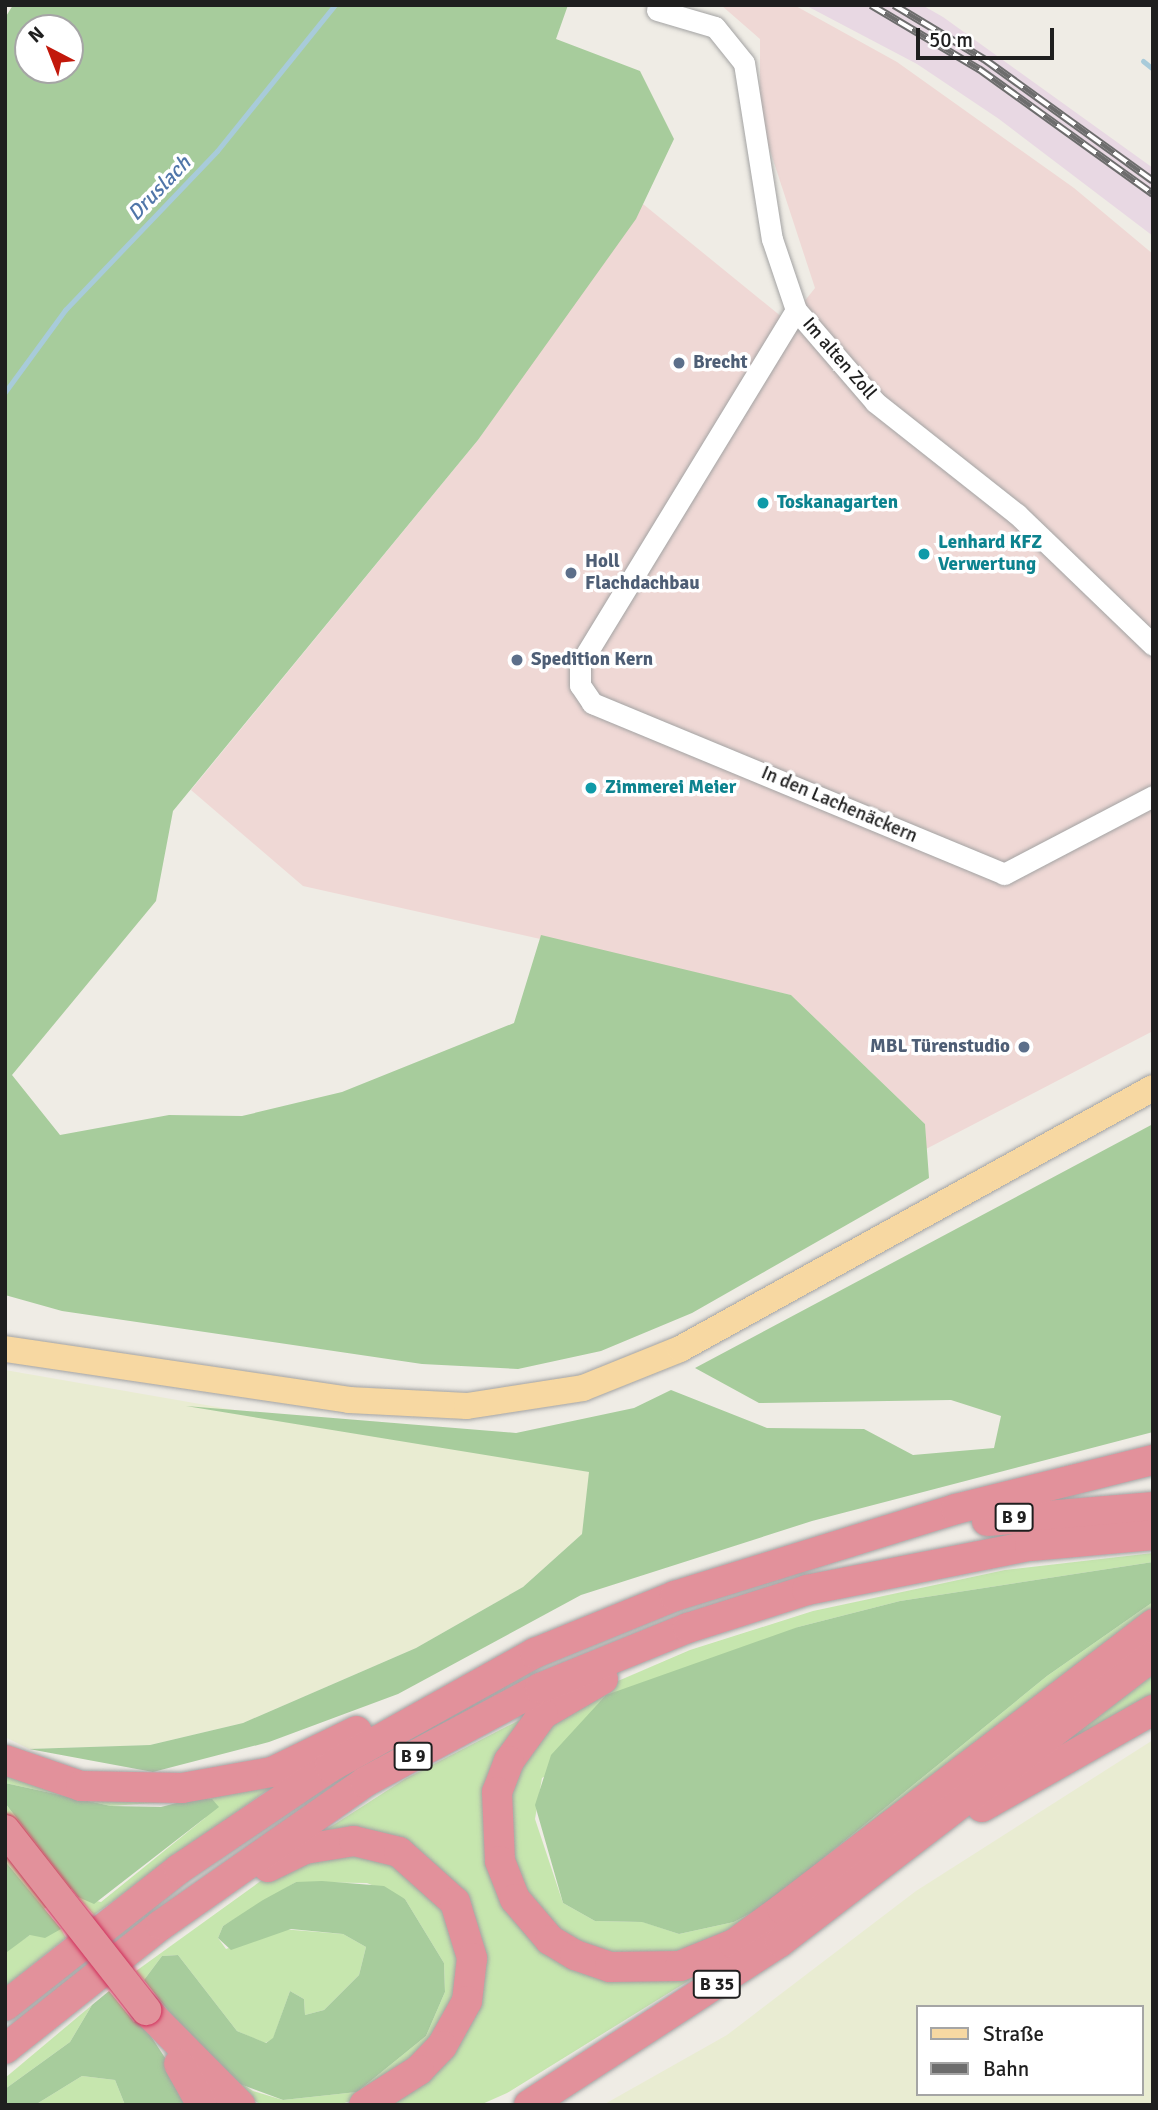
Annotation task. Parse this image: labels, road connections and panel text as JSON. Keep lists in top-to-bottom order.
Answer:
{
  "streets": {
    "highway": ["B 9", "B 35"],
    "street": ["Im alten Zoll", "In den Lachenäckern"]
  },
  "crossings": [
    ["Im alten Zoll", "In den Lachenäckern"]
  ],
  "water": ["Druslach"],
  "places": [
    "Brecht",
    "Toskanagarten",
    "Lenhard KFZ Verwertung",
    "Holl Flachdachbau",
    "Spedition Kern",
    "Zimmerei Meier",
    "MBL Türenstudio"
  ],
  "legend": ["Straße", "Bahn"],
  "scale_bar": "50 m",
  "north": "top left"
}
